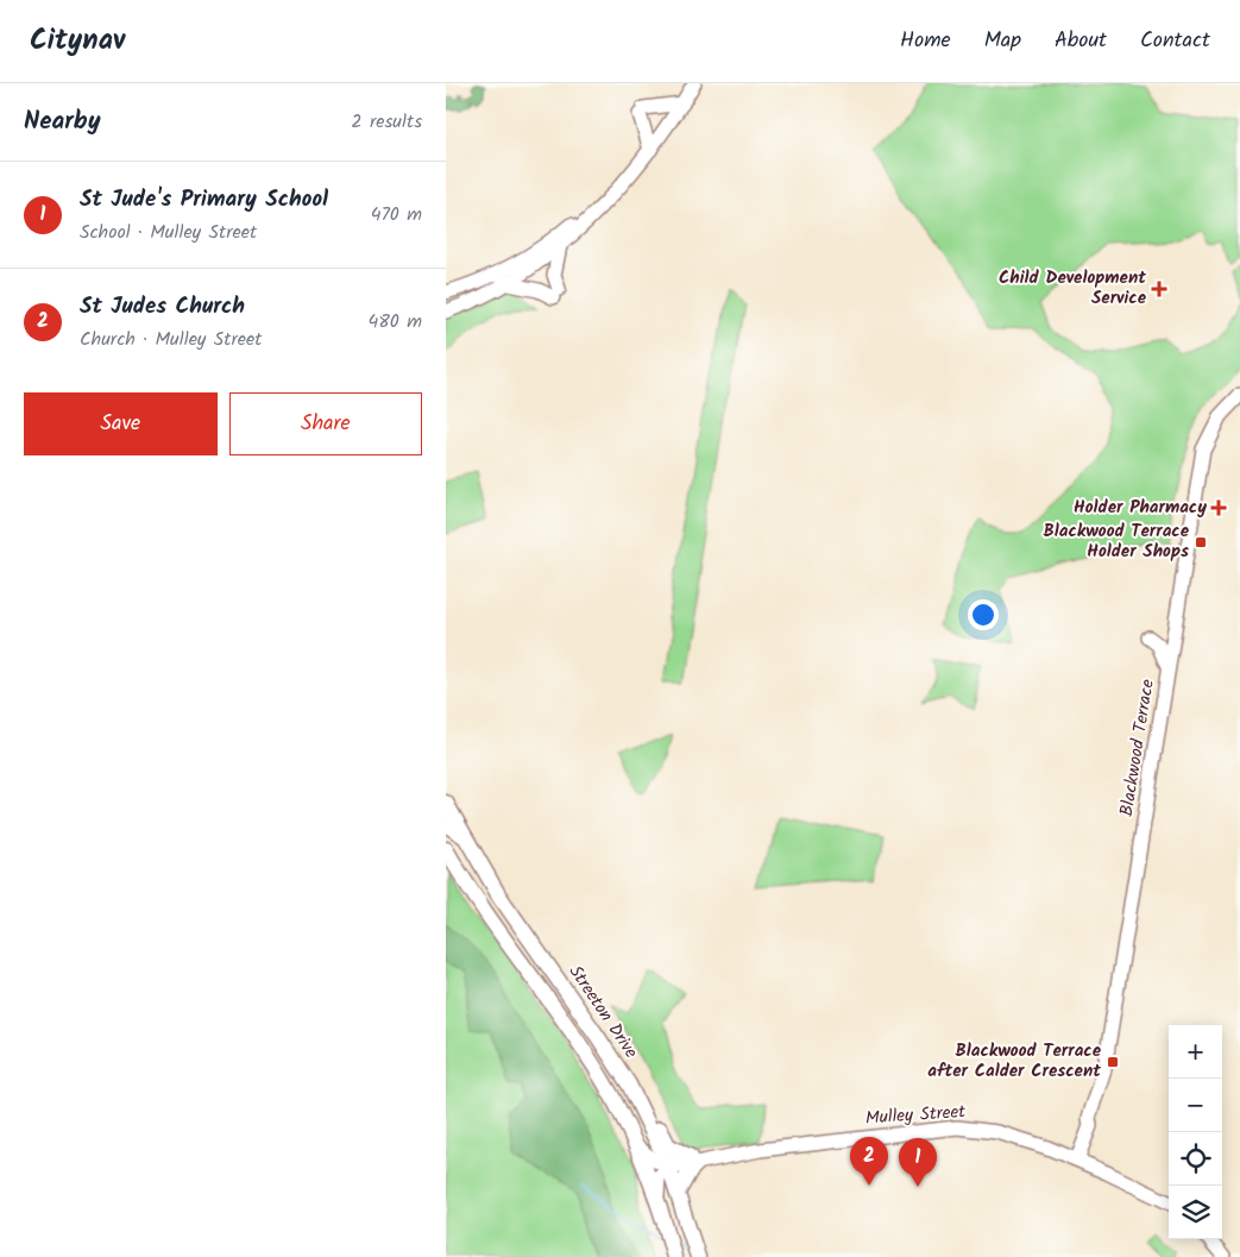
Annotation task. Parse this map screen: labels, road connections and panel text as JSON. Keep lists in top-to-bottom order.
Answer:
{
  "streets": {
    "main road": ["Streeton Drive"],
    "street": ["Blackwood Terrace", "Mulley Street"]
  },
  "crossings": [
    ["Blackwood Terrace", "Mulley Street"],
    ["Streeton Drive", "Mulley Street"]
  ],
  "places": {
    "health": ["Child Development Service", "Holder Pharmacy"],
    "transit": ["Blackwood Terrace Holder Shops", "Blackwood Terrace after Calder Crescent"]
  },
  "page": {
    "header": "Citynav",
    "nav": [
      "Home",
      "Map",
      "About",
      "Contact"
    ],
    "heading": ["Nearby", "2 results"],
    "list": [
      {
        "mark": "1",
        "name": "St Jude's Primary School",
        "note": "School · Mulley Street",
        "value": "470 m"
      },
      {
        "mark": "2",
        "name": "St Judes Church",
        "note": "Church · Mulley Street",
        "value": "480 m"
      }
    ],
    "buttons": ["Save", "Share"],
    "map_buttons": ["+", "−"],
    "pins": ["2", "1"]
  }
}
